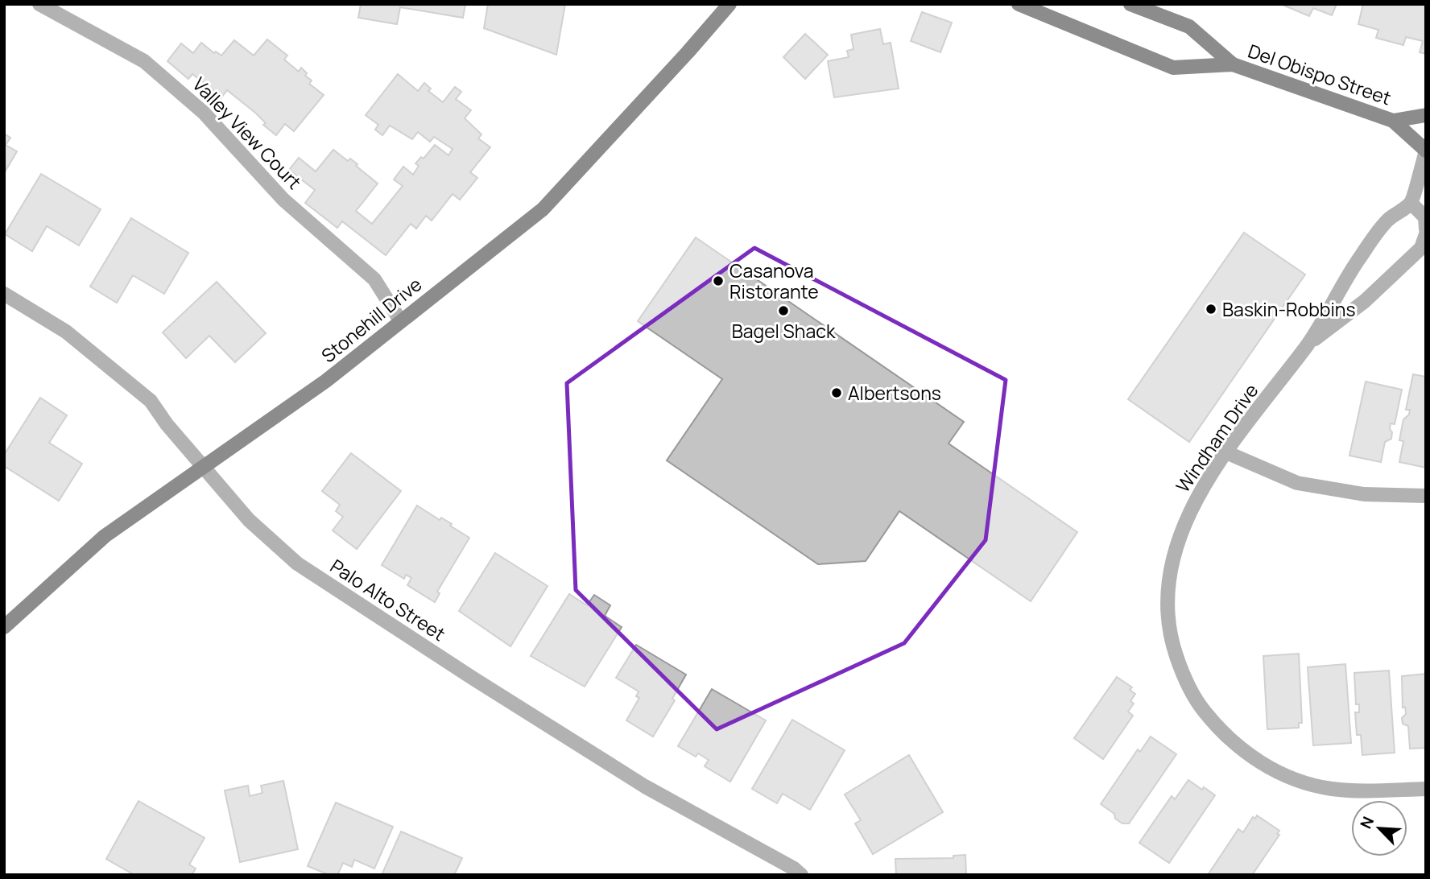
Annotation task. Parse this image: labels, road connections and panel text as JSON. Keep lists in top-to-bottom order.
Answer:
{
  "streets": {
    "main road": ["Del Obispo Street", "Stonehill Drive"],
    "street": ["Valley View Court", "Windham Drive", "Palo Alto Street"]
  },
  "crossings": [
    ["Valley View Court", "Stonehill Drive"],
    ["Stonehill Drive", "Palo Alto Street"]
  ],
  "places": [
    "Casanova Ristorante",
    "Baskin-Robbins",
    "Bagel Shack",
    "Albertsons"
  ],
  "north": "top left"
}
